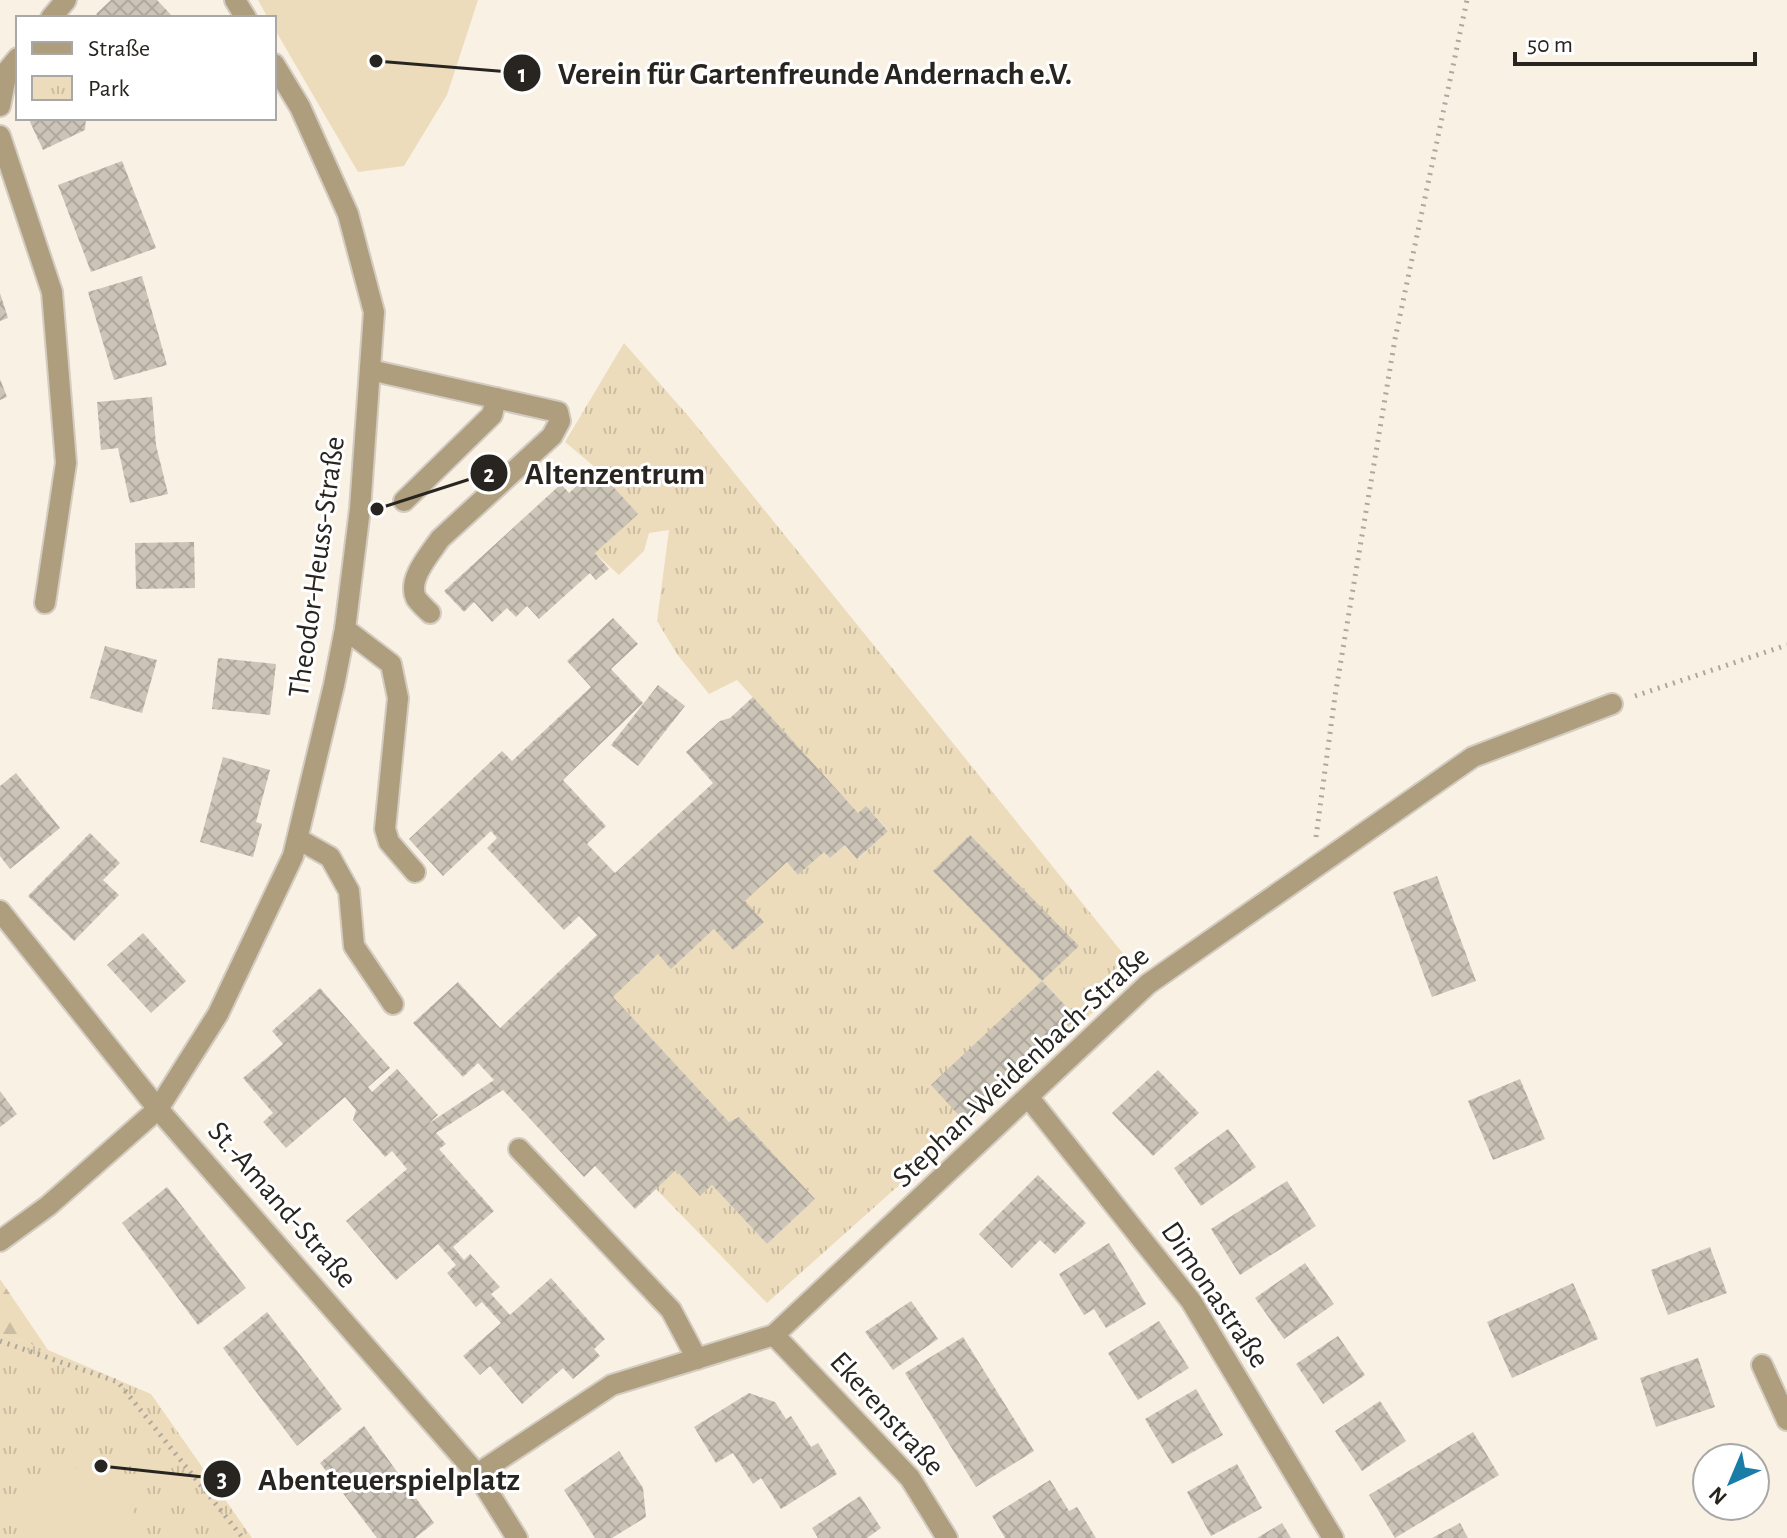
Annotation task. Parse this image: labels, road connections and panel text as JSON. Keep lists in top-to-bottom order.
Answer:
{
  "streets": {
    "street": [
      "Theodor-Heuss-Straße",
      "Stephan-Weidenbach-Straße",
      "St.-Amand-Straße",
      "Dimonastraße",
      "Ekerenstraße"
    ]
  },
  "crossings": [
    ["Theodor-Heuss-Straße", "St.-Amand-Straße"],
    ["Stephan-Weidenbach-Straße", "St.-Amand-Straße"],
    ["Stephan-Weidenbach-Straße", "Dimonastraße"],
    ["Stephan-Weidenbach-Straße", "Ekerenstraße"]
  ],
  "places": ["Verein für Gartenfreunde Andernach e.V.", "Altenzentrum", "Abenteuerspielplatz"],
  "legend": ["Straße", "Park"],
  "scale_bar": "50 m",
  "north": "bottom left"
}
